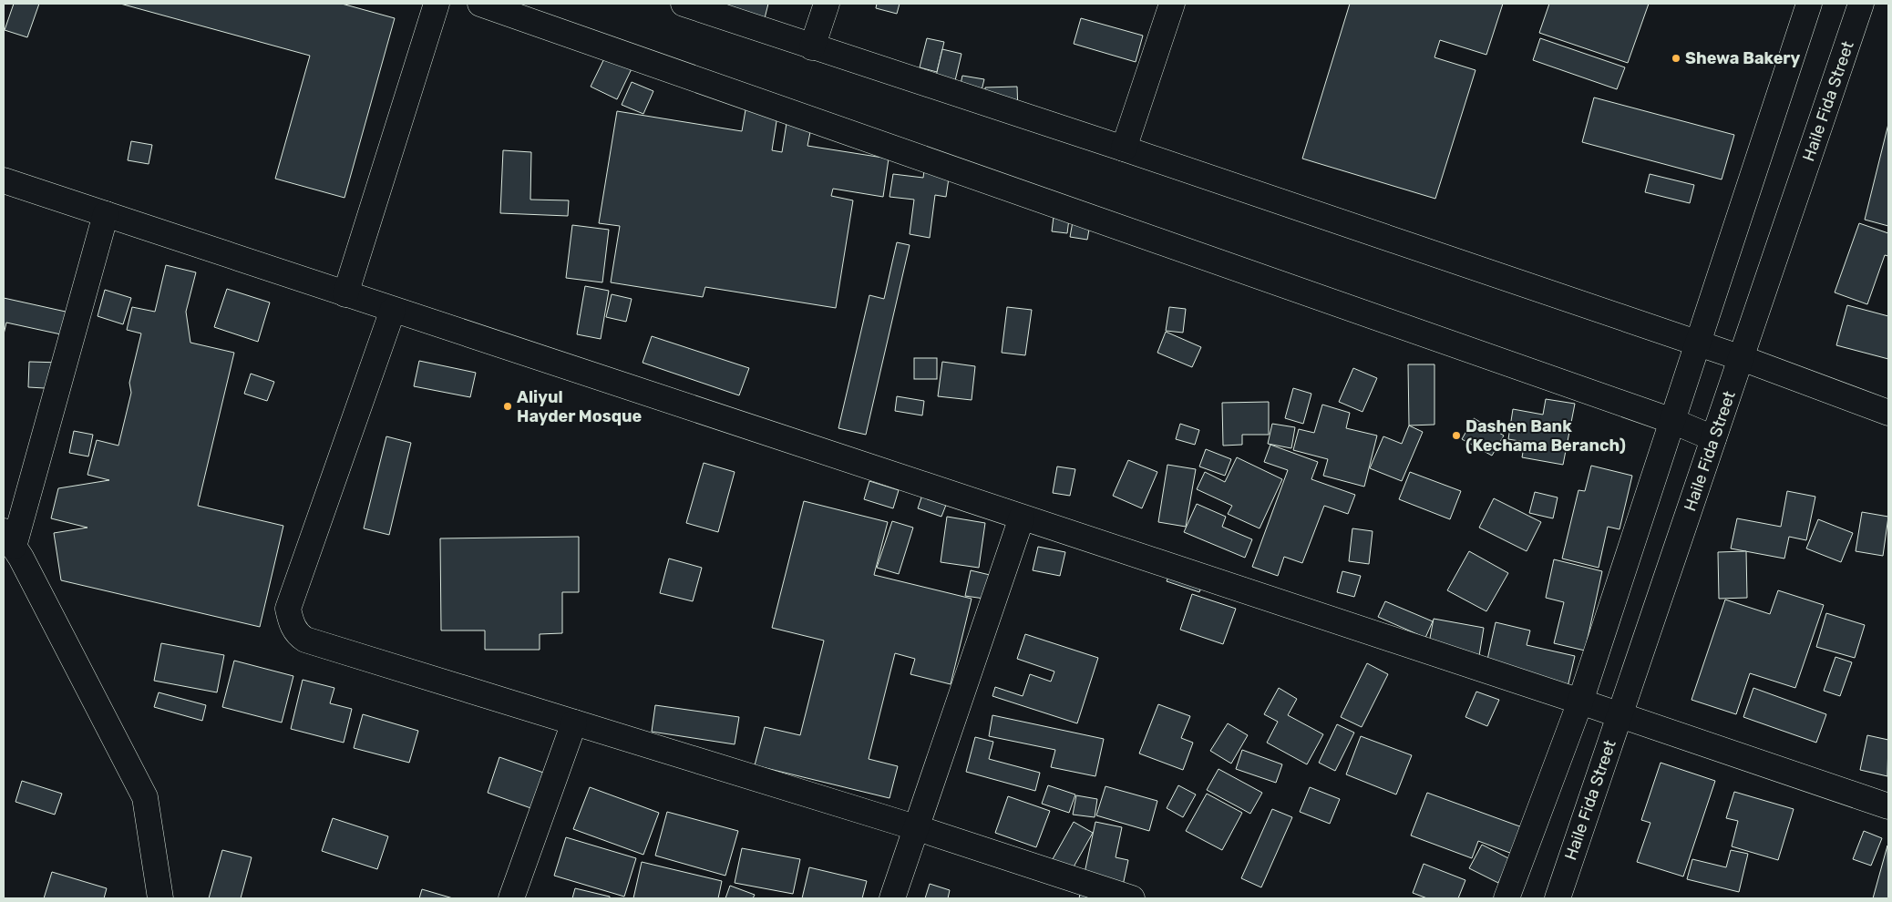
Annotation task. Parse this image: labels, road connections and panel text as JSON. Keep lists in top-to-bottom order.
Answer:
{
  "streets": {
    "street": ["Haile Fida Street"]
  },
  "places": ["Shewa Bakery", "Aliyul Hayder Mosque", "Dashen Bank (Kechama Beranch)"]
}
